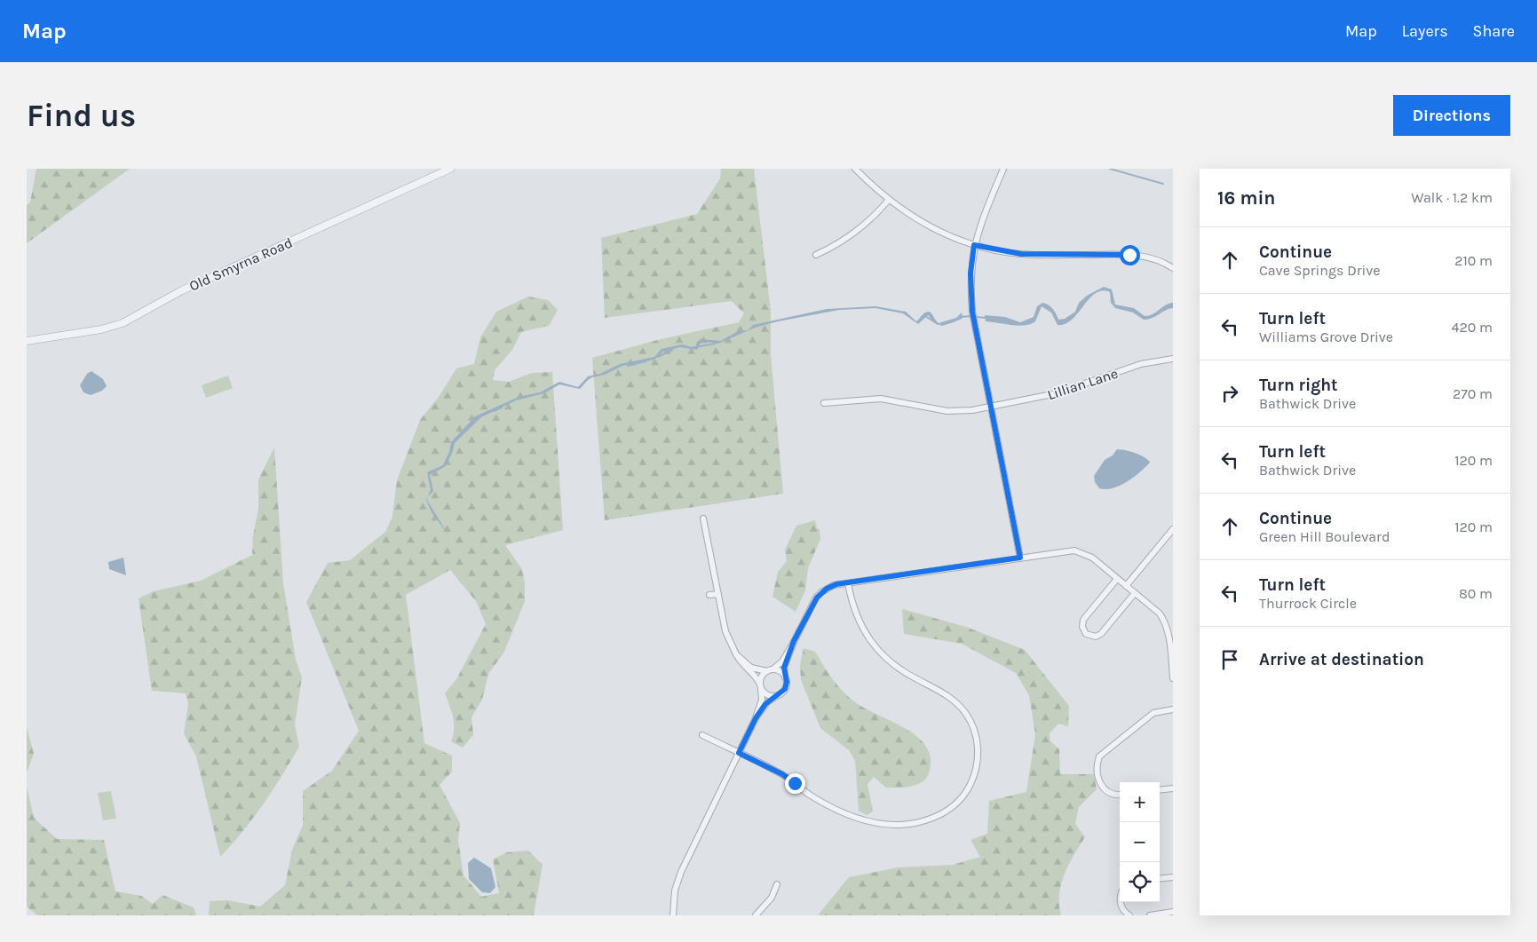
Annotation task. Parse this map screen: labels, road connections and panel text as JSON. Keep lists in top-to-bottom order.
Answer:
{
  "streets": {
    "street": ["Old Smyrna Road", "Lillian Lane"]
  },
  "page": {
    "header": "Map",
    "nav": ["Map", "Layers", "Share"],
    "buttons": "Directions",
    "title": "Find us",
    "heading": ["16 min", "Walk · 1.2 km"],
    "list": [
      ["Continue", "Cave Springs Drive", "210 m"],
      ["Turn left", "Williams Grove Drive", "420 m"],
      ["Turn right", "Bathwick Drive", "270 m"],
      ["Turn left", "Bathwick Drive", "120 m"],
      ["Continue", "Green Hill Boulevard", "120 m"],
      ["Turn left", "Thurrock Circle", "80 m"],
      "Arrive at destination"
    ],
    "map_buttons": ["+", "−"]
  }
}
